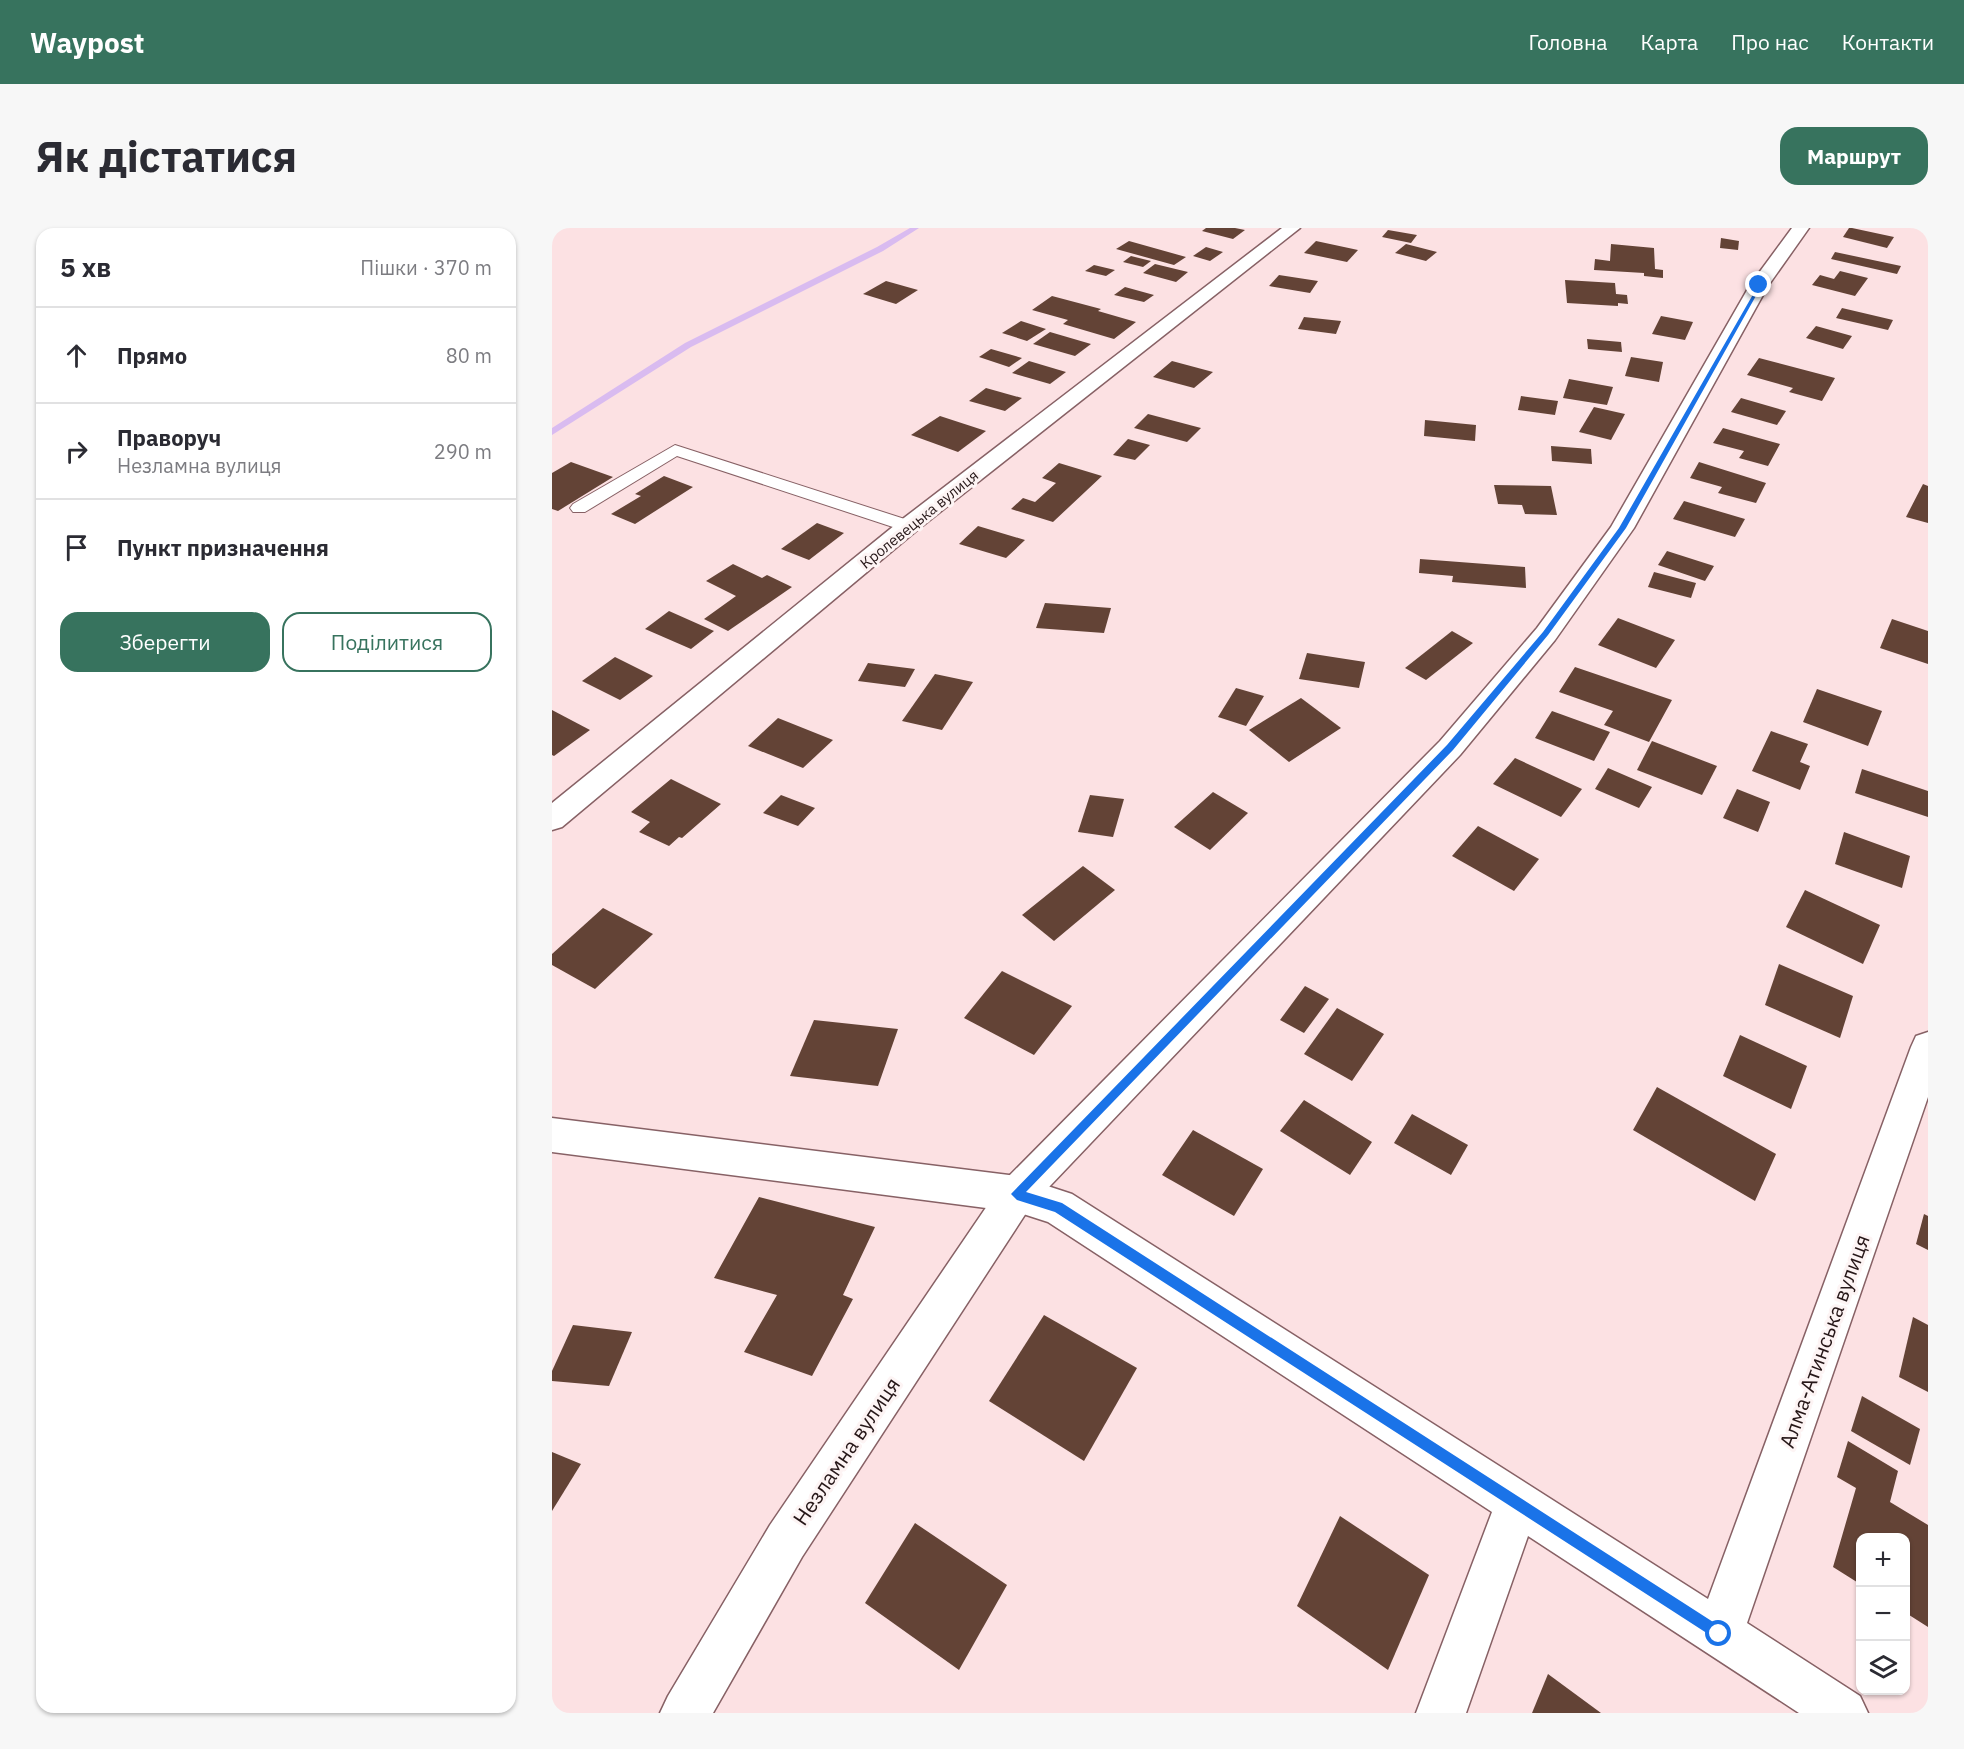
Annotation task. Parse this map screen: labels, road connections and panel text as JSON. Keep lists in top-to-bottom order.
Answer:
{
  "streets": {
    "street": ["Кролевецька вулиця", "Алма-Атинська вулиця", "Незламна вулиця"]
  },
  "page": {
    "header": "Waypost",
    "nav": [
      "Головна",
      "Карта",
      "Про нас",
      "Контакти"
    ],
    "buttons": [
      "Маршрут",
      ["Зберегти", "Поділитися"]
    ],
    "title": "Як дістатися",
    "heading": ["5 хв", "Пішки · 370 m"],
    "list": [
      ["Прямо", "80 m"],
      ["Праворуч", "Незламна вулиця", "290 m"],
      "Пункт призначення"
    ],
    "map_buttons": ["+", "−"]
  }
}
